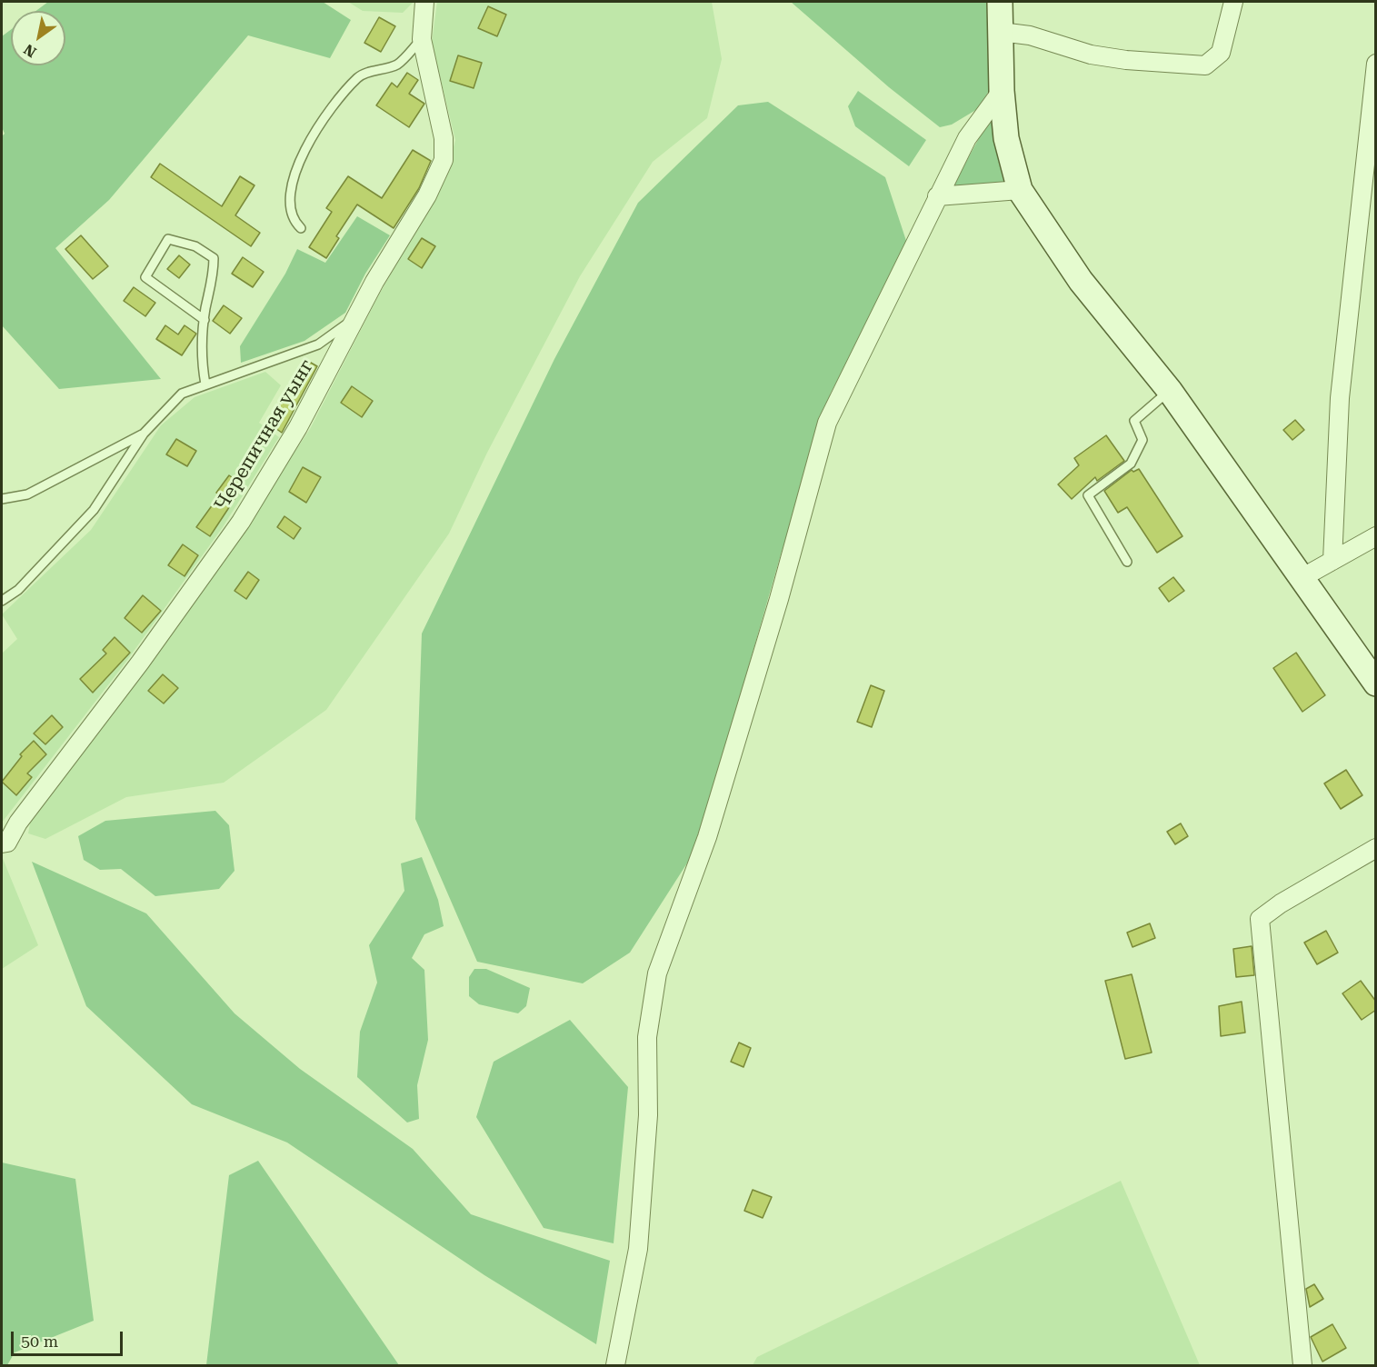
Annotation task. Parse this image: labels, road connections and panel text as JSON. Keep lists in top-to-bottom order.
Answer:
{
  "streets": {
    "street": ["Черепичная уынг"]
  },
  "scale_bar": "50 m",
  "north": "bottom left"
}
